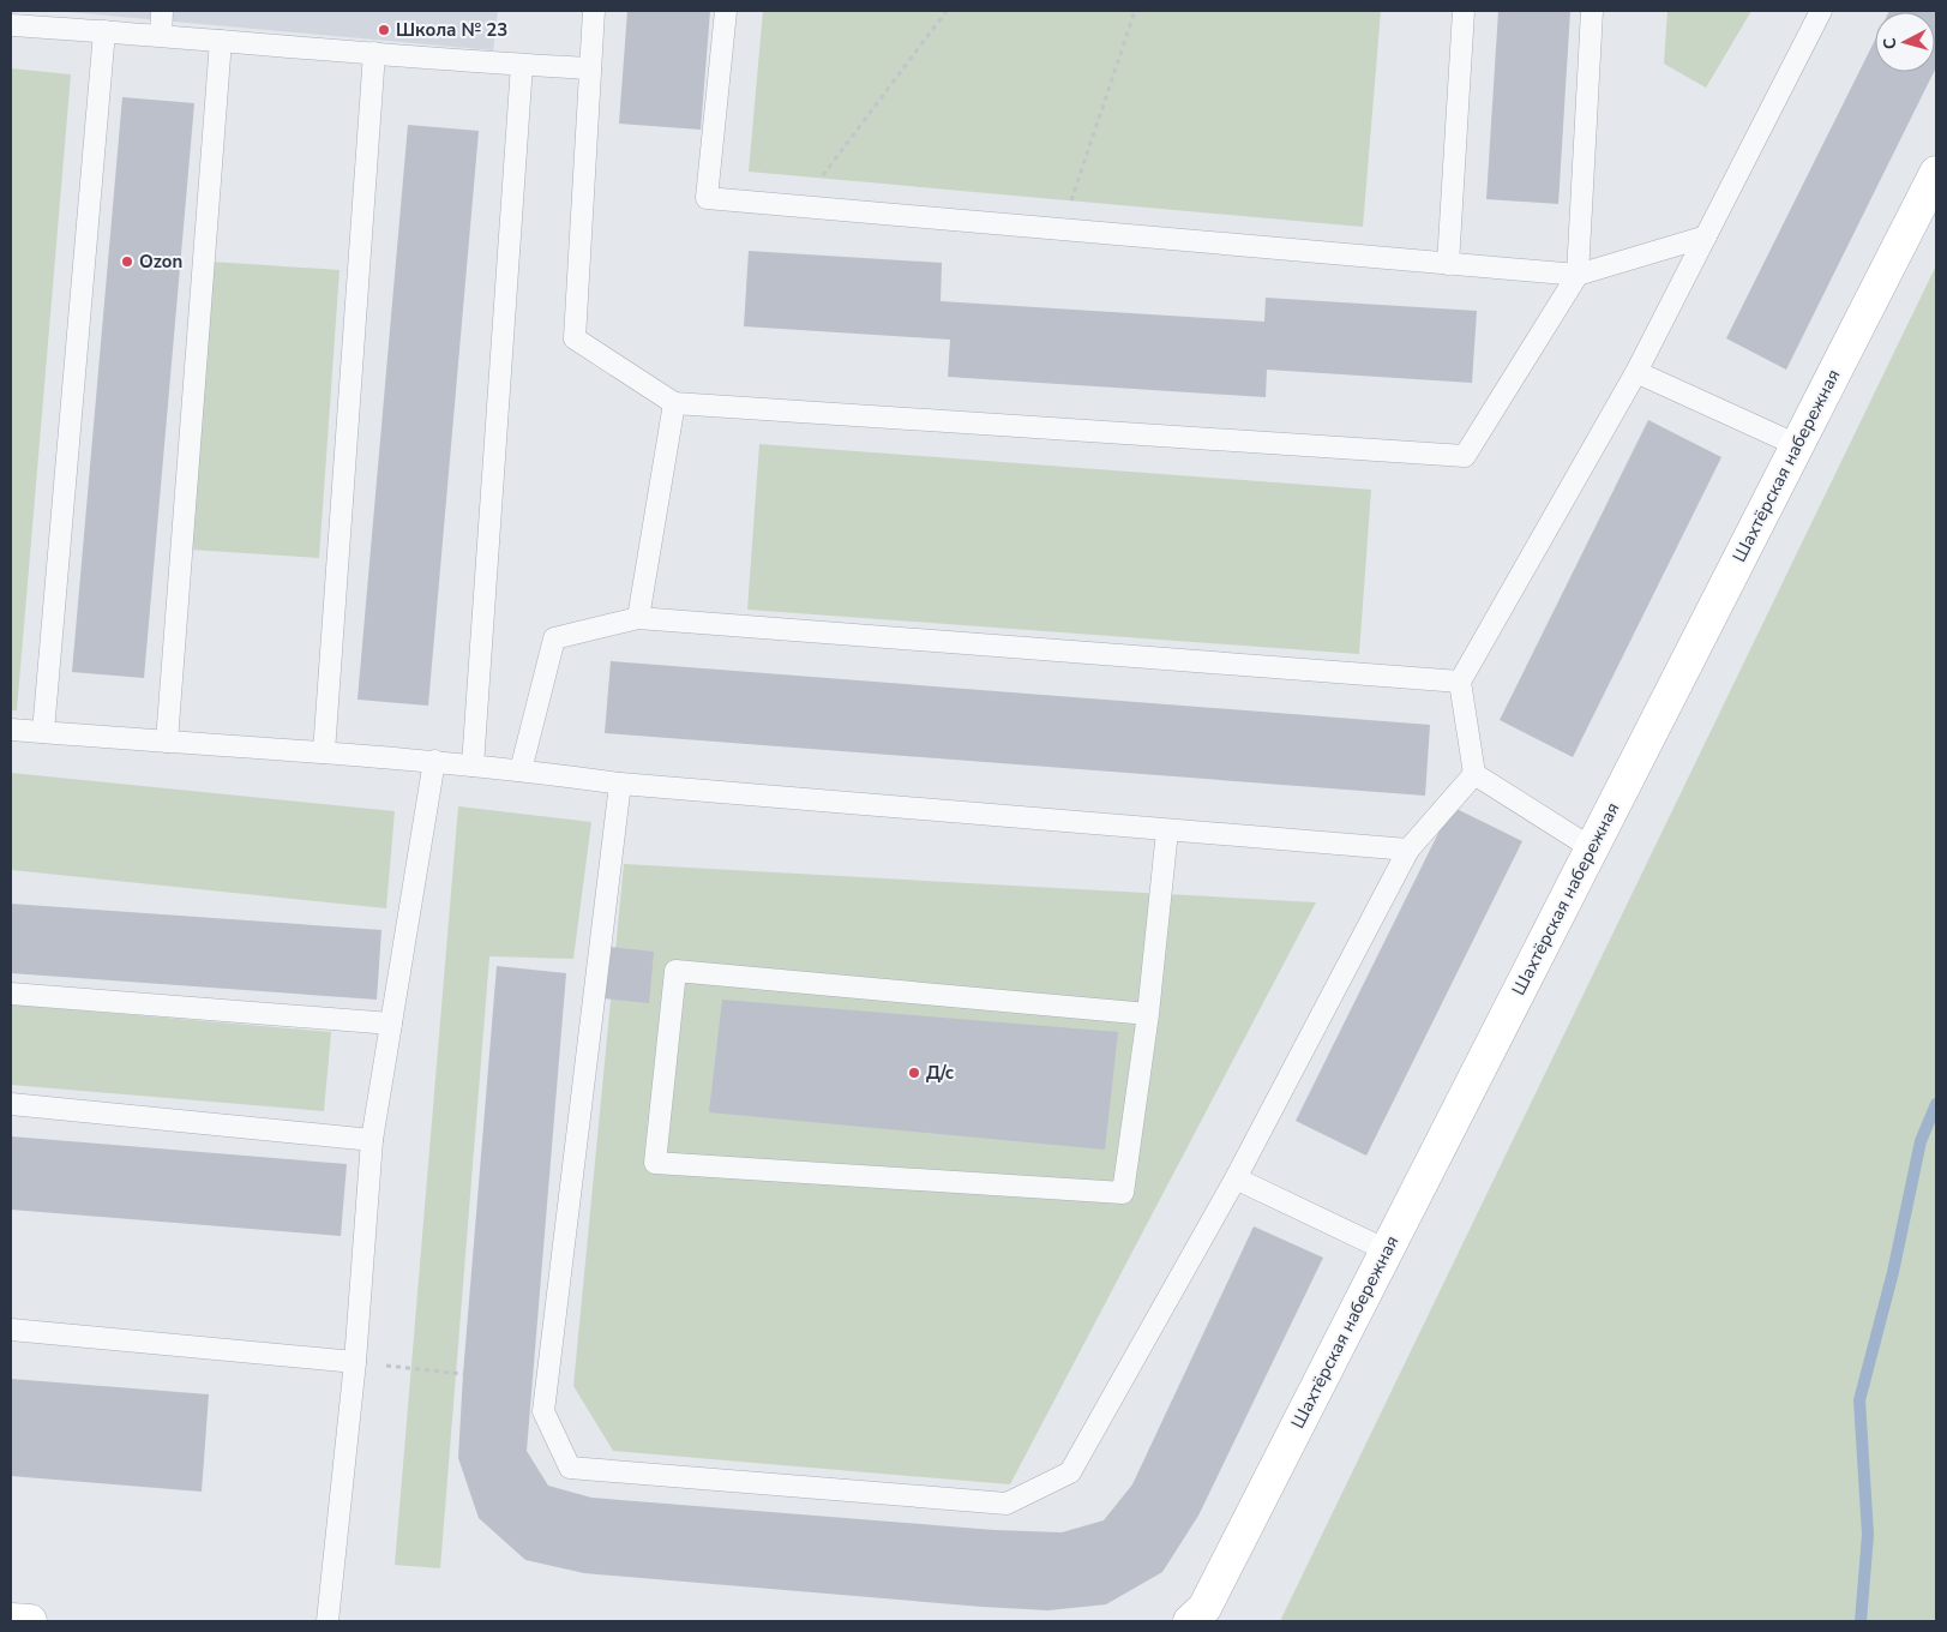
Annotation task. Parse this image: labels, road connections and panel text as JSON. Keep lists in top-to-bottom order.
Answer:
{
  "streets": {
    "street": ["Шахтёрская набережная"]
  },
  "places": ["Школа № 23", "Ozon", "Д/с"],
  "north": "left"
}
